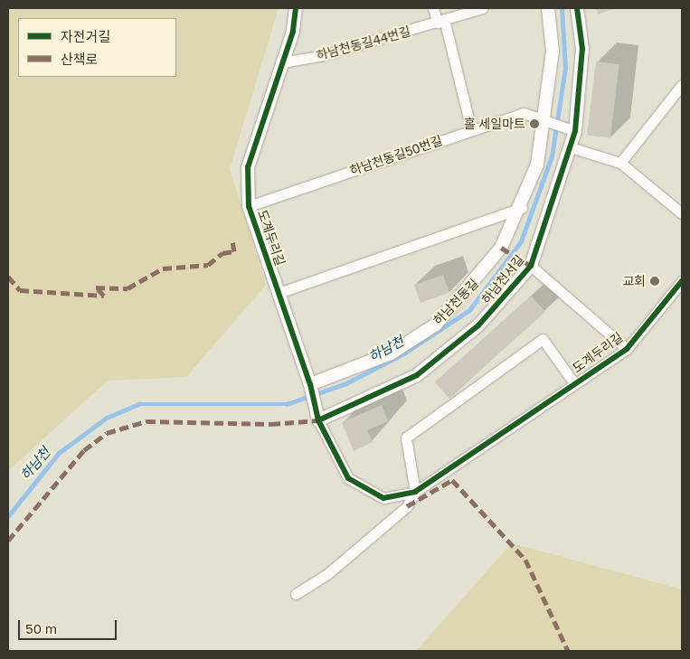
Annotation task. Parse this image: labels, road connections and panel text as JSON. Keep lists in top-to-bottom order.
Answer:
{
  "streets": {
    "street": [
      "하남천동길44번길",
      "하남천동길50번길",
      "도계두리길",
      "하남천서길",
      "하남천동길"
    ]
  },
  "crossings": [
    ["하남천동길44번길", "도계두리길"],
    ["하남천동길50번길", "도계두리길"],
    ["하남천동길50번길", "하남천서길"],
    ["하남천동길50번길", "하남천동길"],
    ["도계두리길", "하남천서길"],
    ["도계두리길", "하남천동길"]
  ],
  "water": ["하남천"],
  "places": ["홀 세일마트", "교회"],
  "legend": ["자전거길", "산책로"],
  "scale_bar": "50 m"
}
